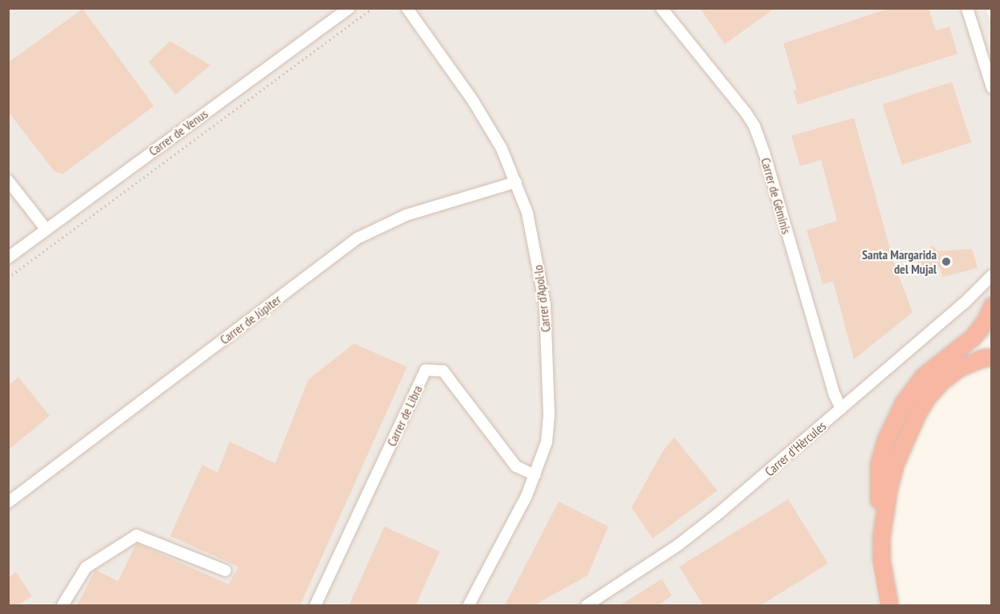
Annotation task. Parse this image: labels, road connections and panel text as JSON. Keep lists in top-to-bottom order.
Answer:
{
  "streets": {
    "street": [
      "Carrer de Venus",
      "Carrer de Gèminis",
      "Carrer d'Apol·lo",
      "Carrer de Júpiter",
      "Carrer de Libra",
      "Carrer d'Hèrcules"
    ]
  },
  "crossings": [
    ["Carrer de Gèminis", "Carrer d'Hèrcules"],
    ["Carrer d'Apol·lo", "Carrer de Júpiter"],
    ["Carrer d'Apol·lo", "Carrer de Libra"]
  ],
  "places": ["Santa Margarida del Mujal"]
}
